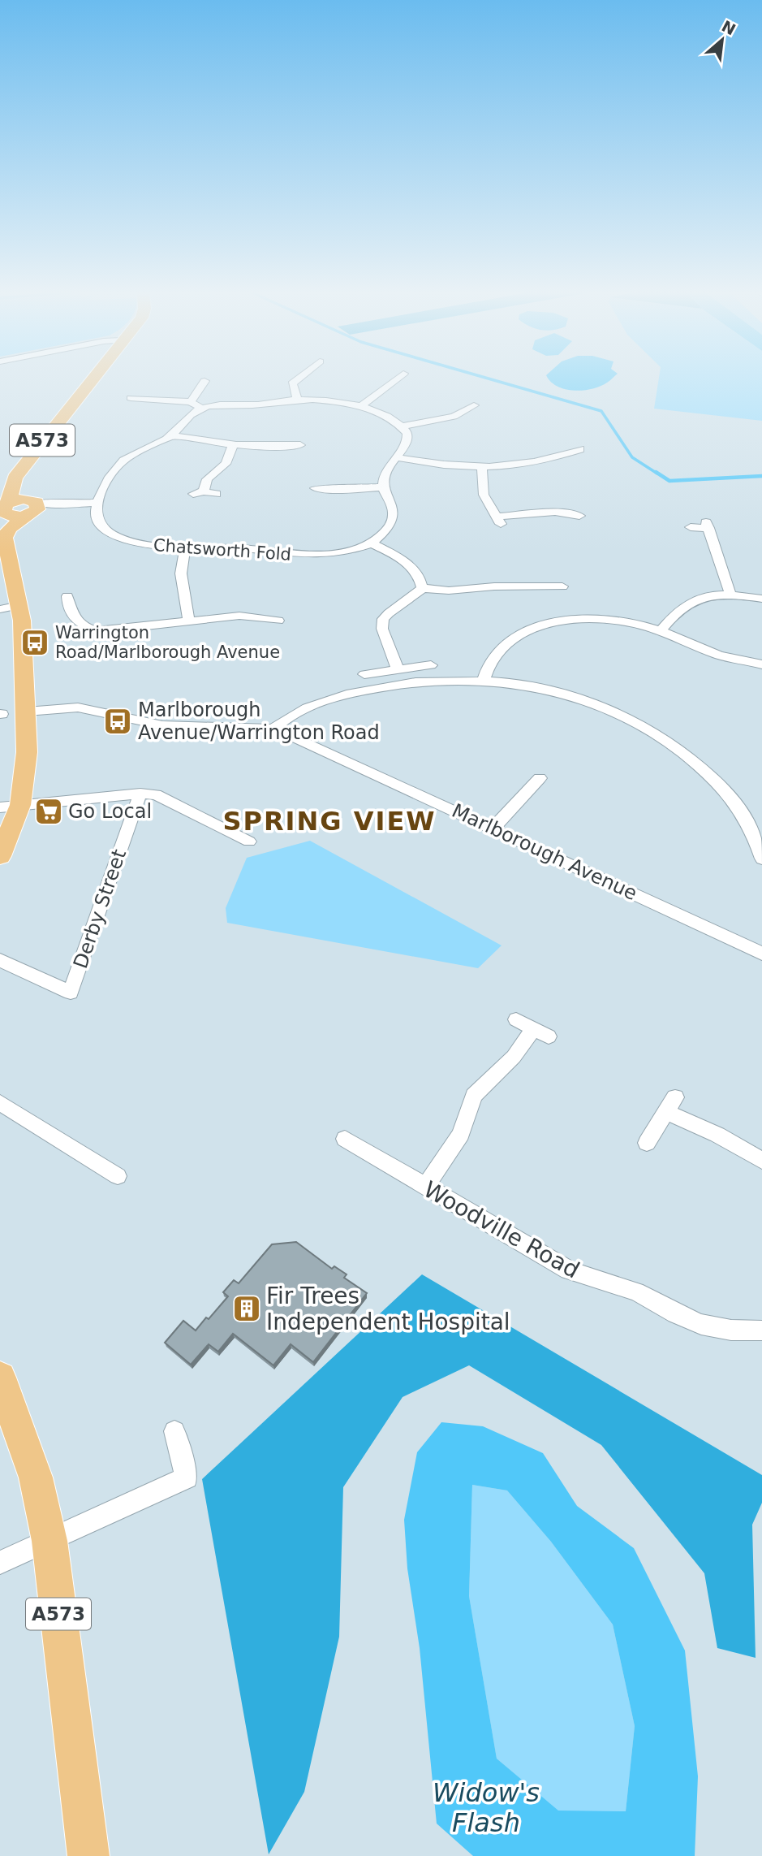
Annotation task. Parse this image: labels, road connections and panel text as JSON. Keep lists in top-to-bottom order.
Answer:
{
  "streets": {
    "main road": ["A573"],
    "street": [
      "Chatsworth Fold",
      "Marlborough Avenue",
      "Derby Street",
      "Woodville Road"
    ]
  },
  "crossings": [
    ["A573", "Marlborough Avenue"]
  ],
  "districts": ["SPRING VIEW"],
  "water": ["Widow's Flash"],
  "places": {
    "bus stop": ["Warrington Road/Marlborough Avenue", "Marlborough Avenue/Warrington Road"],
    "supermarket": ["Go Local"],
    "building": ["Fir Trees Independent Hospital"]
  },
  "north": "top right"
}
